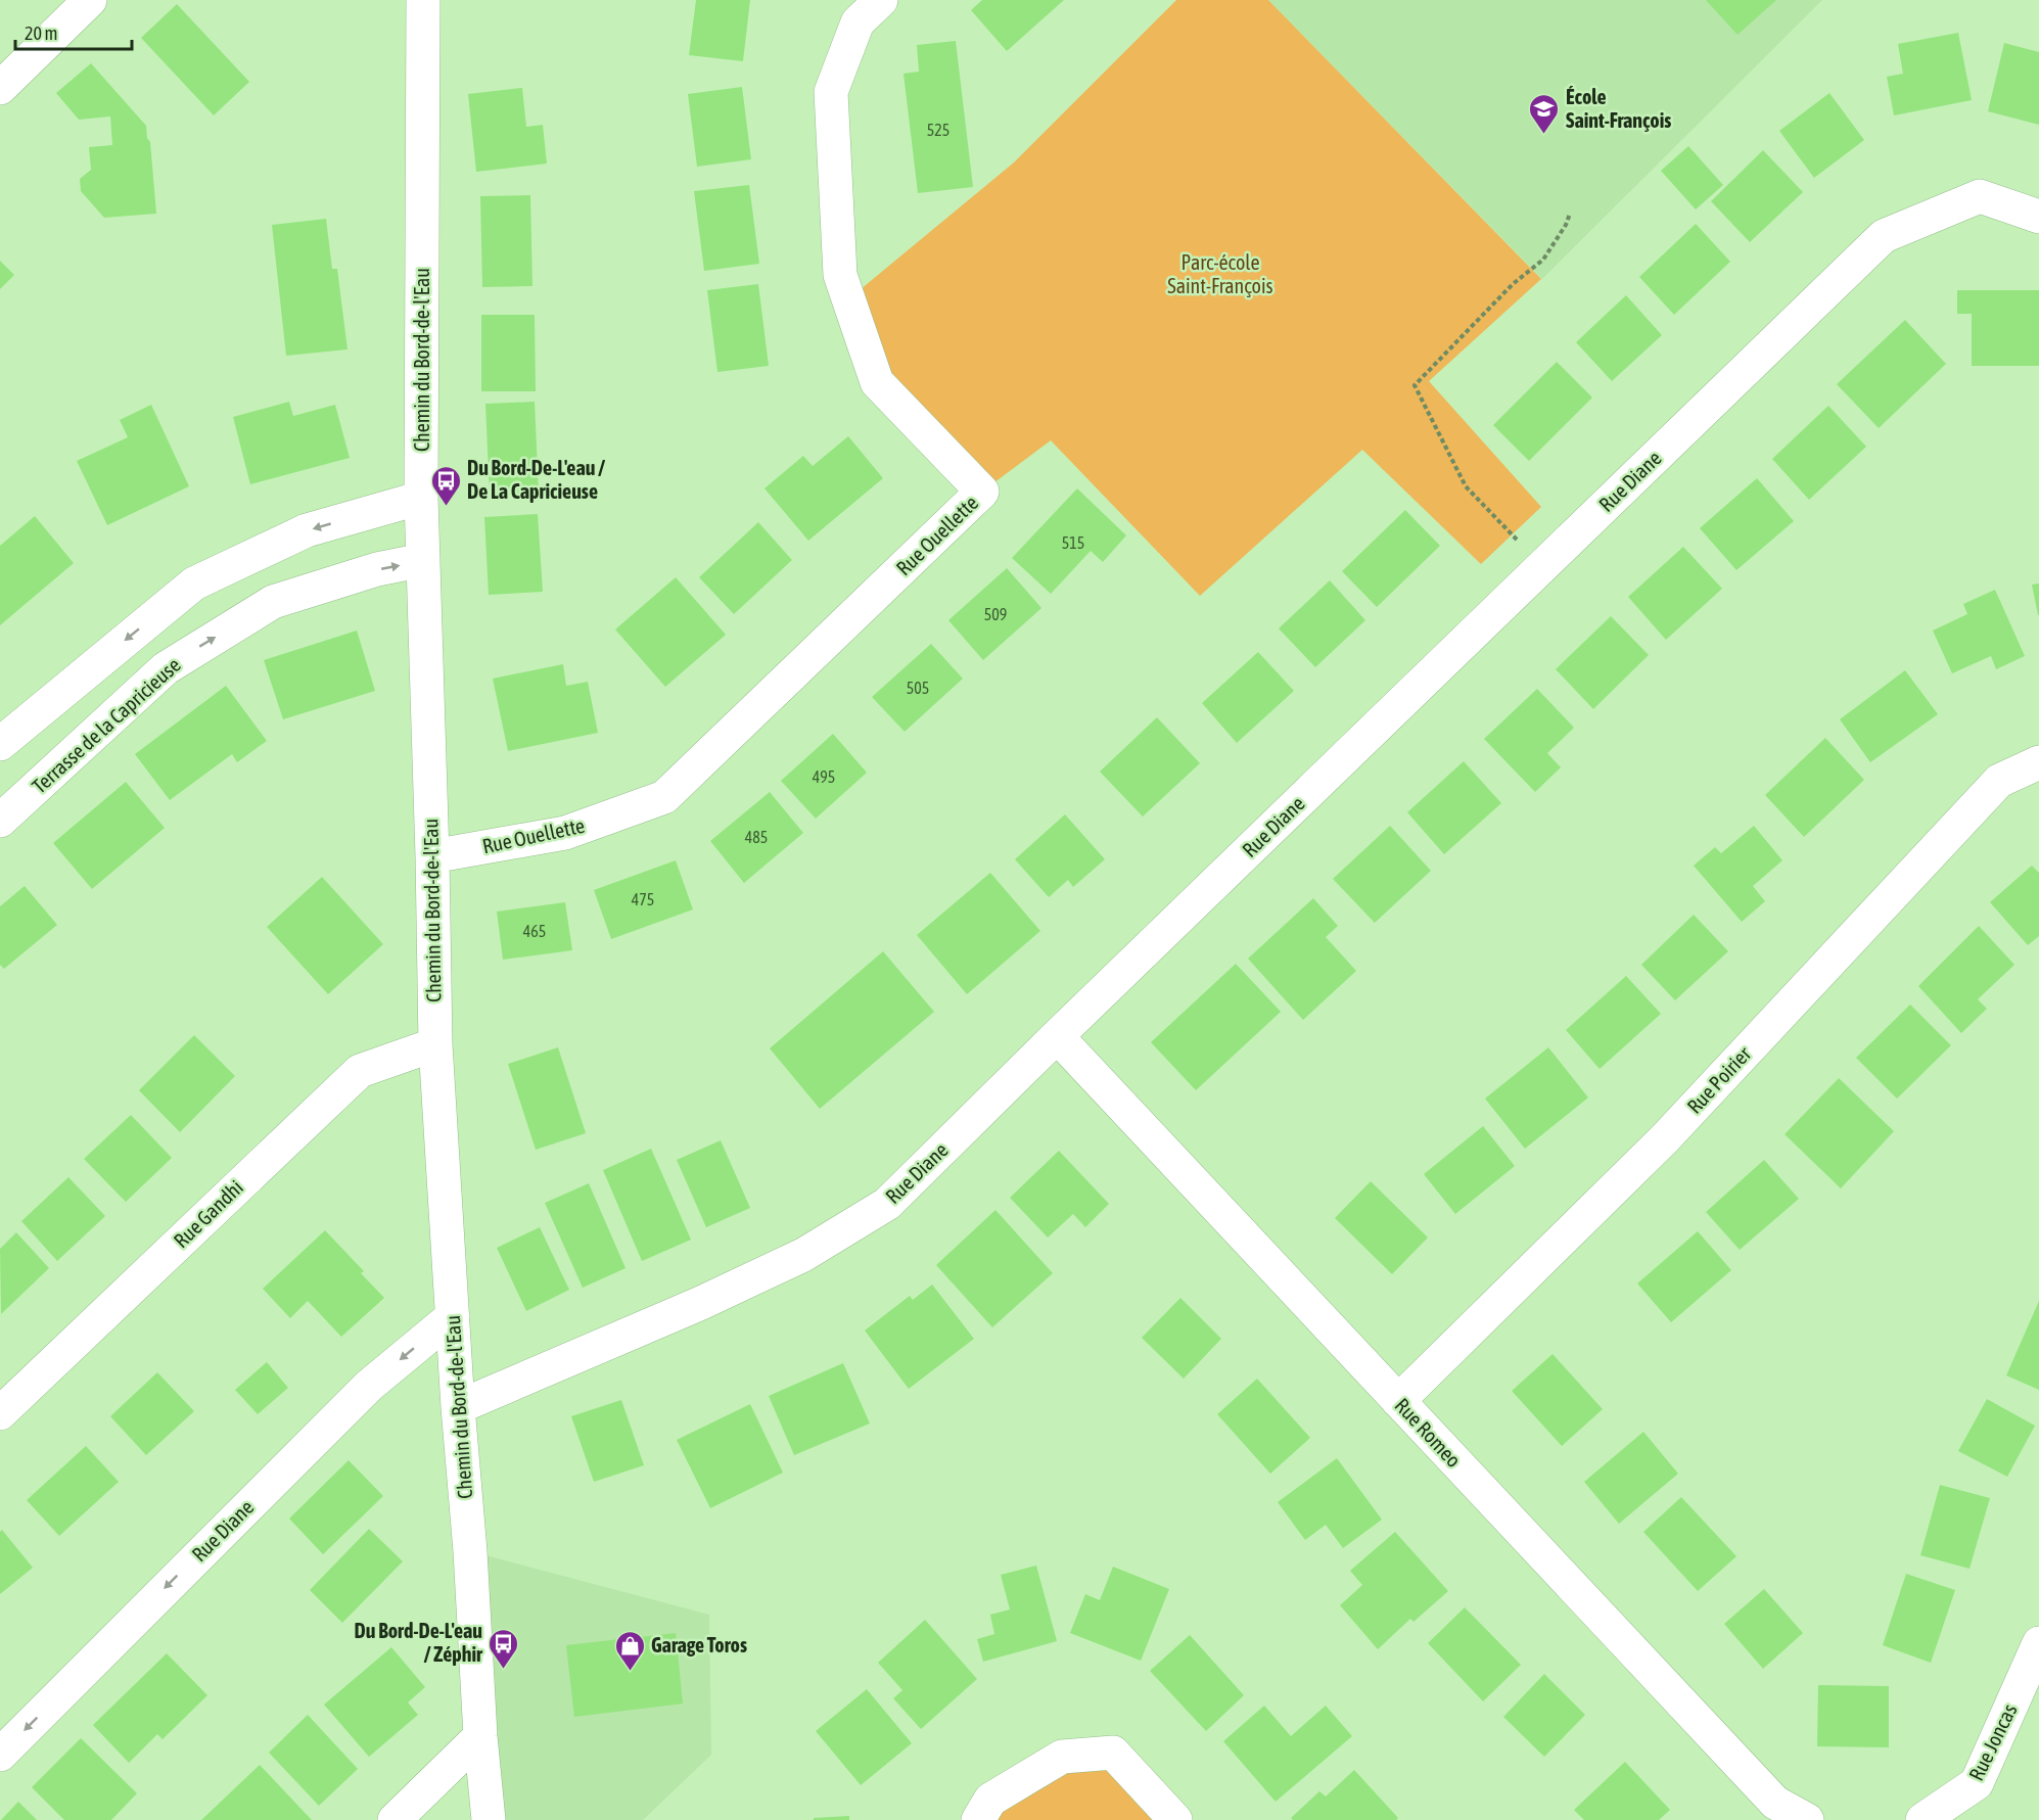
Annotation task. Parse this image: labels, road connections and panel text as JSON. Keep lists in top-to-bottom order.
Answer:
{
  "streets": {
    "street": [
      "Chemin du Bord-de-l'Eau",
      "Rue Diane",
      "Rue Ouellette",
      "Terrasse de la Capricieuse",
      "Rue Poirier",
      "Rue Gandhi",
      "Rue Romeo",
      "Rue Joncas"
    ]
  },
  "crossings": [
    ["Chemin du Bord-de-l'Eau", "Rue Diane"],
    ["Chemin du Bord-de-l'Eau", "Rue Ouellette"],
    ["Chemin du Bord-de-l'Eau", "Terrasse de la Capricieuse"],
    ["Chemin du Bord-de-l'Eau", "Rue Gandhi"],
    ["Rue Diane", "Rue Romeo"],
    ["Rue Poirier", "Rue Romeo"]
  ],
  "parks": ["Parc-école Saint-François"],
  "places": {
    "school or university": ["École Saint-François"],
    "bus stop": ["Du Bord-De-L'eau / De La Capricieuse", "Du Bord-De-L'eau / Zéphir"],
    "shop": ["Garage Toros"]
  },
  "house_numbers": [
    "525",
    "515",
    "509",
    "505",
    "495",
    "485",
    "475",
    "465"
  ],
  "scale_bar": "20 m"
}
